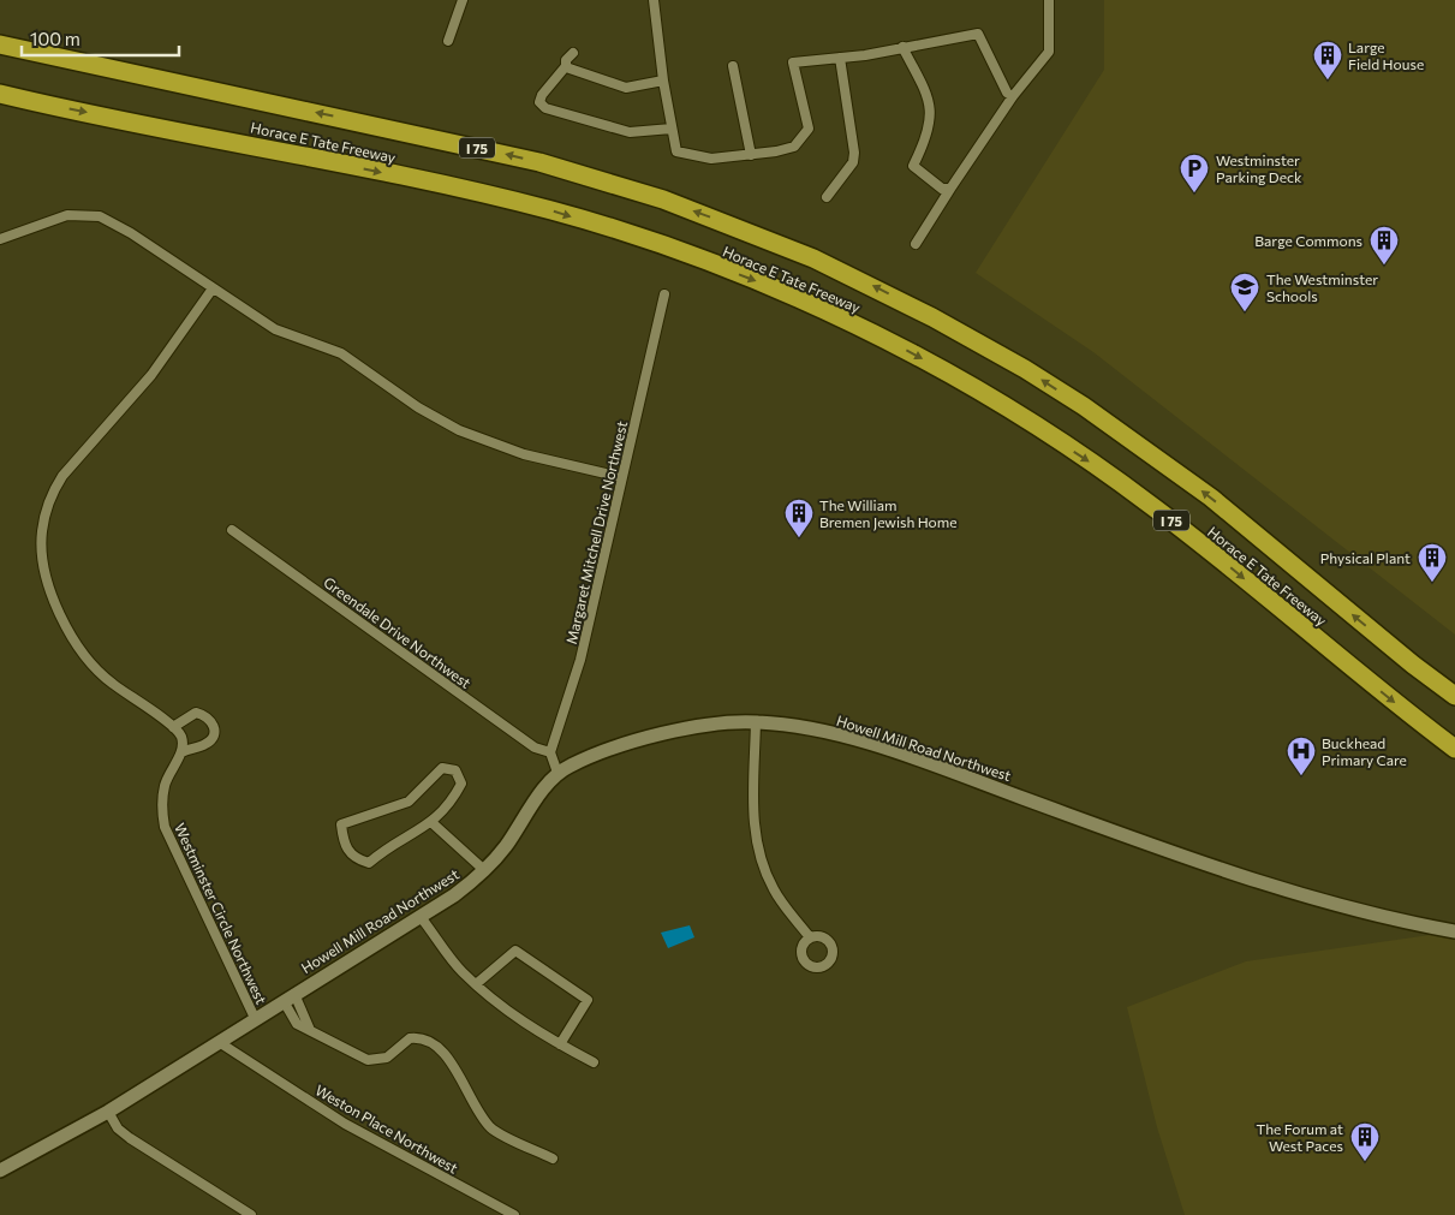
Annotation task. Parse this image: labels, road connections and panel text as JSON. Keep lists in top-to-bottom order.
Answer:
{
  "streets": {
    "highway": ["Horace E Tate Freeway", "I 75"],
    "main road": ["Howell Mill Road Northwest"],
    "street": [
      "Margaret Mitchell Drive Northwest",
      "Greendale Drive Northwest",
      "Westminster Circle Northwest",
      "Weston Place Northwest"
    ]
  },
  "crossings": [
    ["Margaret Mitchell Drive Northwest", "Greendale Drive Northwest"],
    ["Howell Mill Road Northwest", "Westminster Circle Northwest"],
    ["Howell Mill Road Northwest", "Weston Place Northwest"]
  ],
  "places": {
    "building": [
      "Large Field House",
      "Barge Commons",
      "The William Bremen Jewish Home",
      "Physical Plant",
      "The Forum at West Paces"
    ],
    "parking": ["Westminster Parking Deck"],
    "school or university": ["The Westminster Schools"],
    "hospital": ["Buckhead Primary Care"]
  },
  "scale_bar": "100 m"
}
